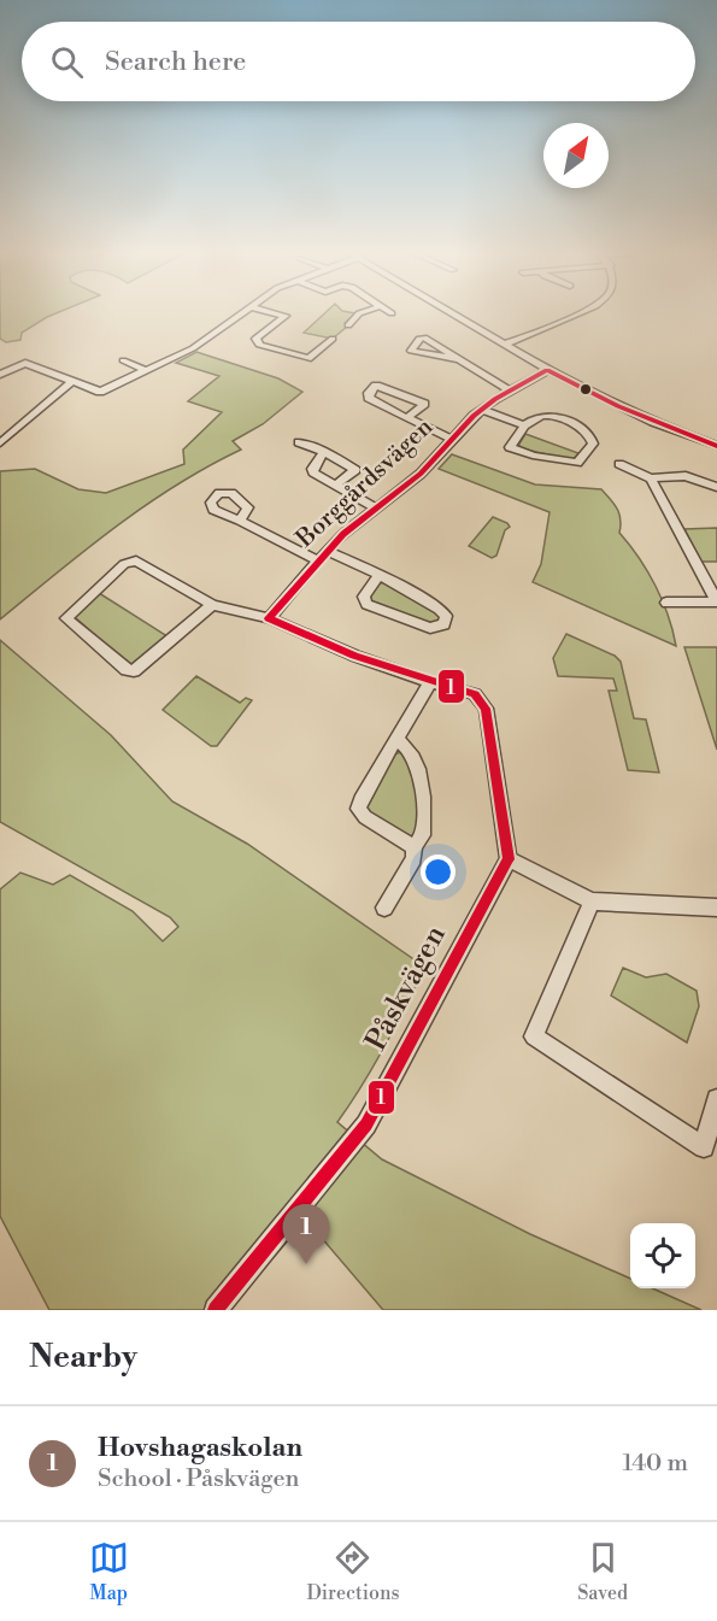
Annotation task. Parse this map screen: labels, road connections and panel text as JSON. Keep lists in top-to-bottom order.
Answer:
{
  "streets": {
    "street": ["Borggårdsvägen", "Påskvägen"]
  },
  "lines": ["transit line 1"],
  "north": "top right",
  "page": {
    "search": "Search here",
    "pins": "1",
    "heading": "Nearby",
    "list": [
      {
        "mark": "1",
        "name": "Hovshagaskolan",
        "note": "School · Påskvägen",
        "value": "140 m"
      }
    ],
    "nav": ["Map", "Directions", "Saved"]
  }
}
